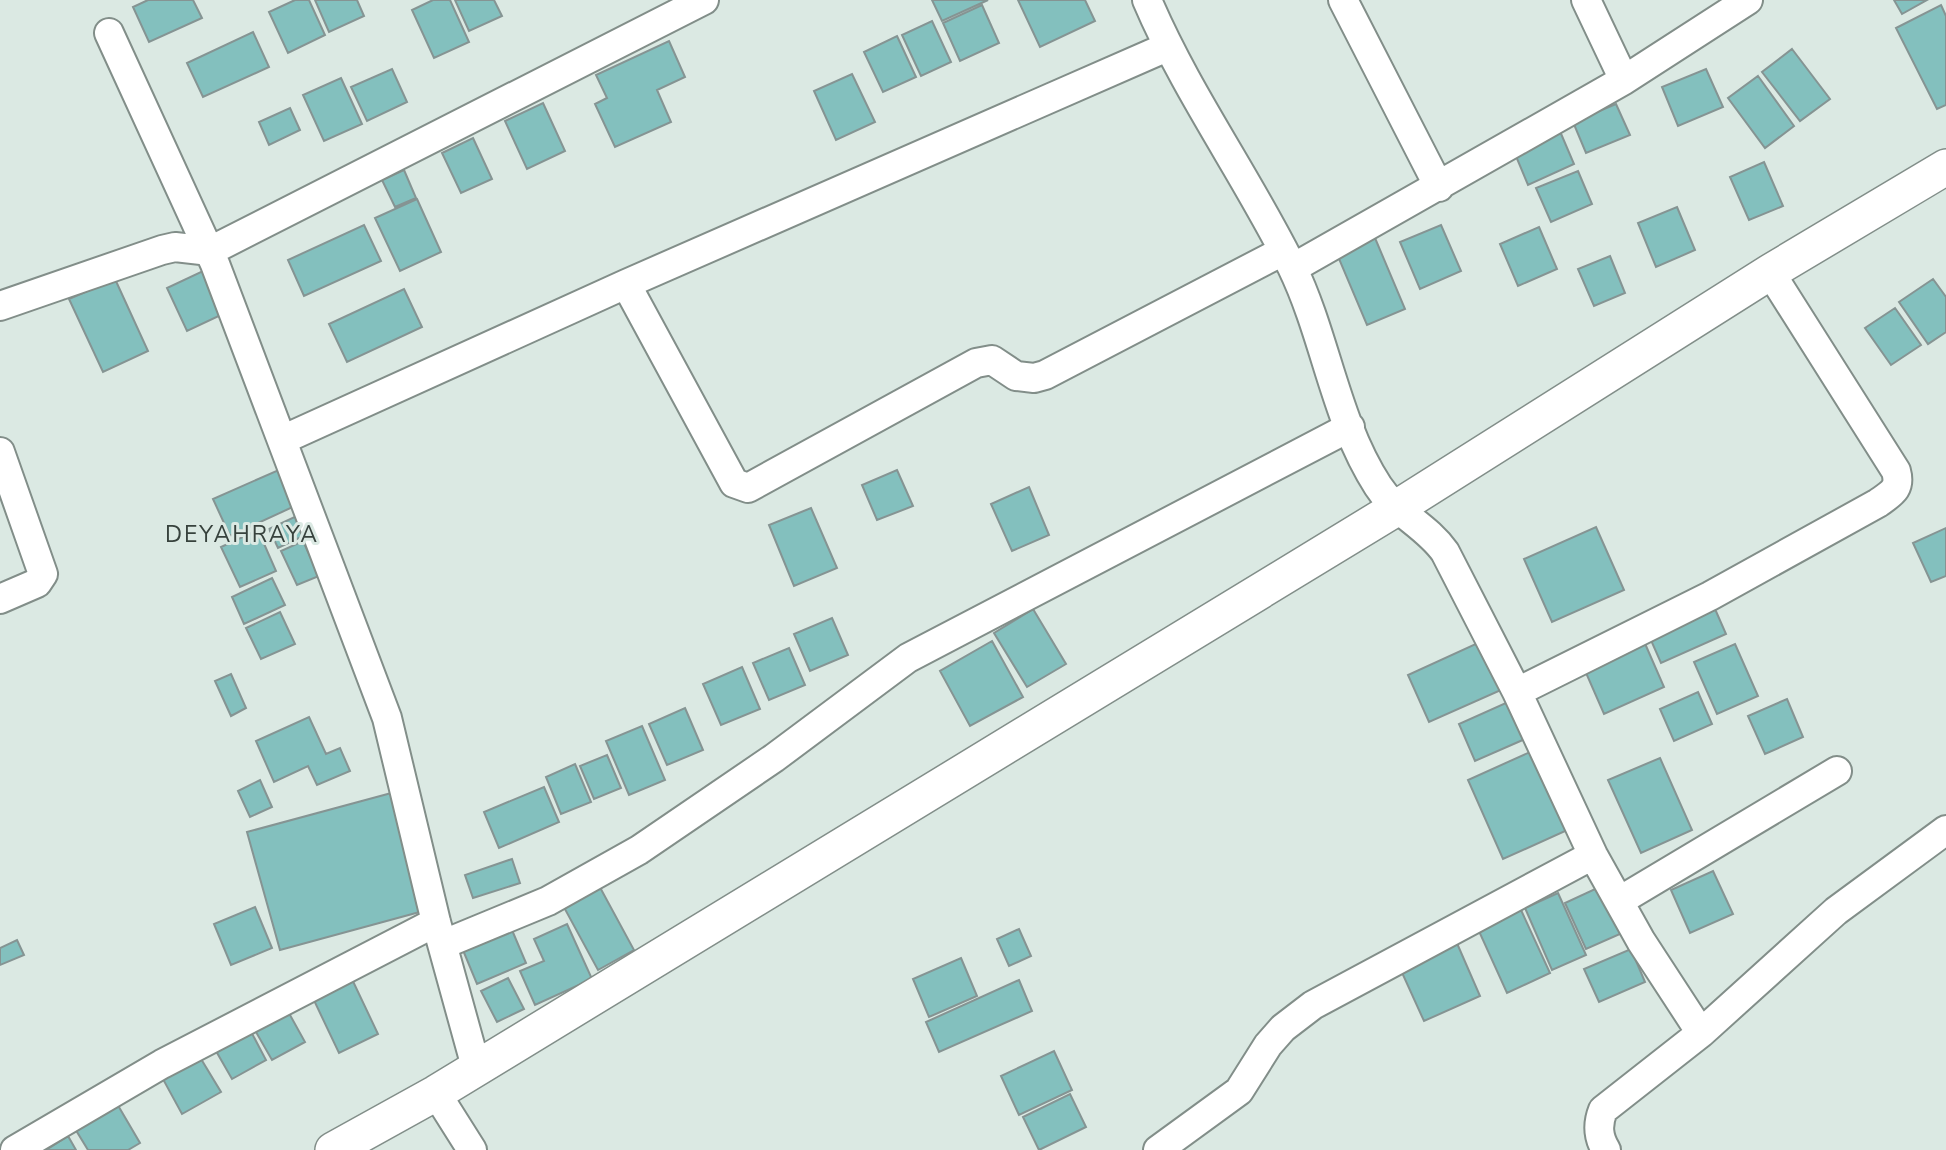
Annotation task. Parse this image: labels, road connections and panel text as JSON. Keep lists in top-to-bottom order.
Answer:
{
  "districts": ["DEYAHRAYA"]
}
